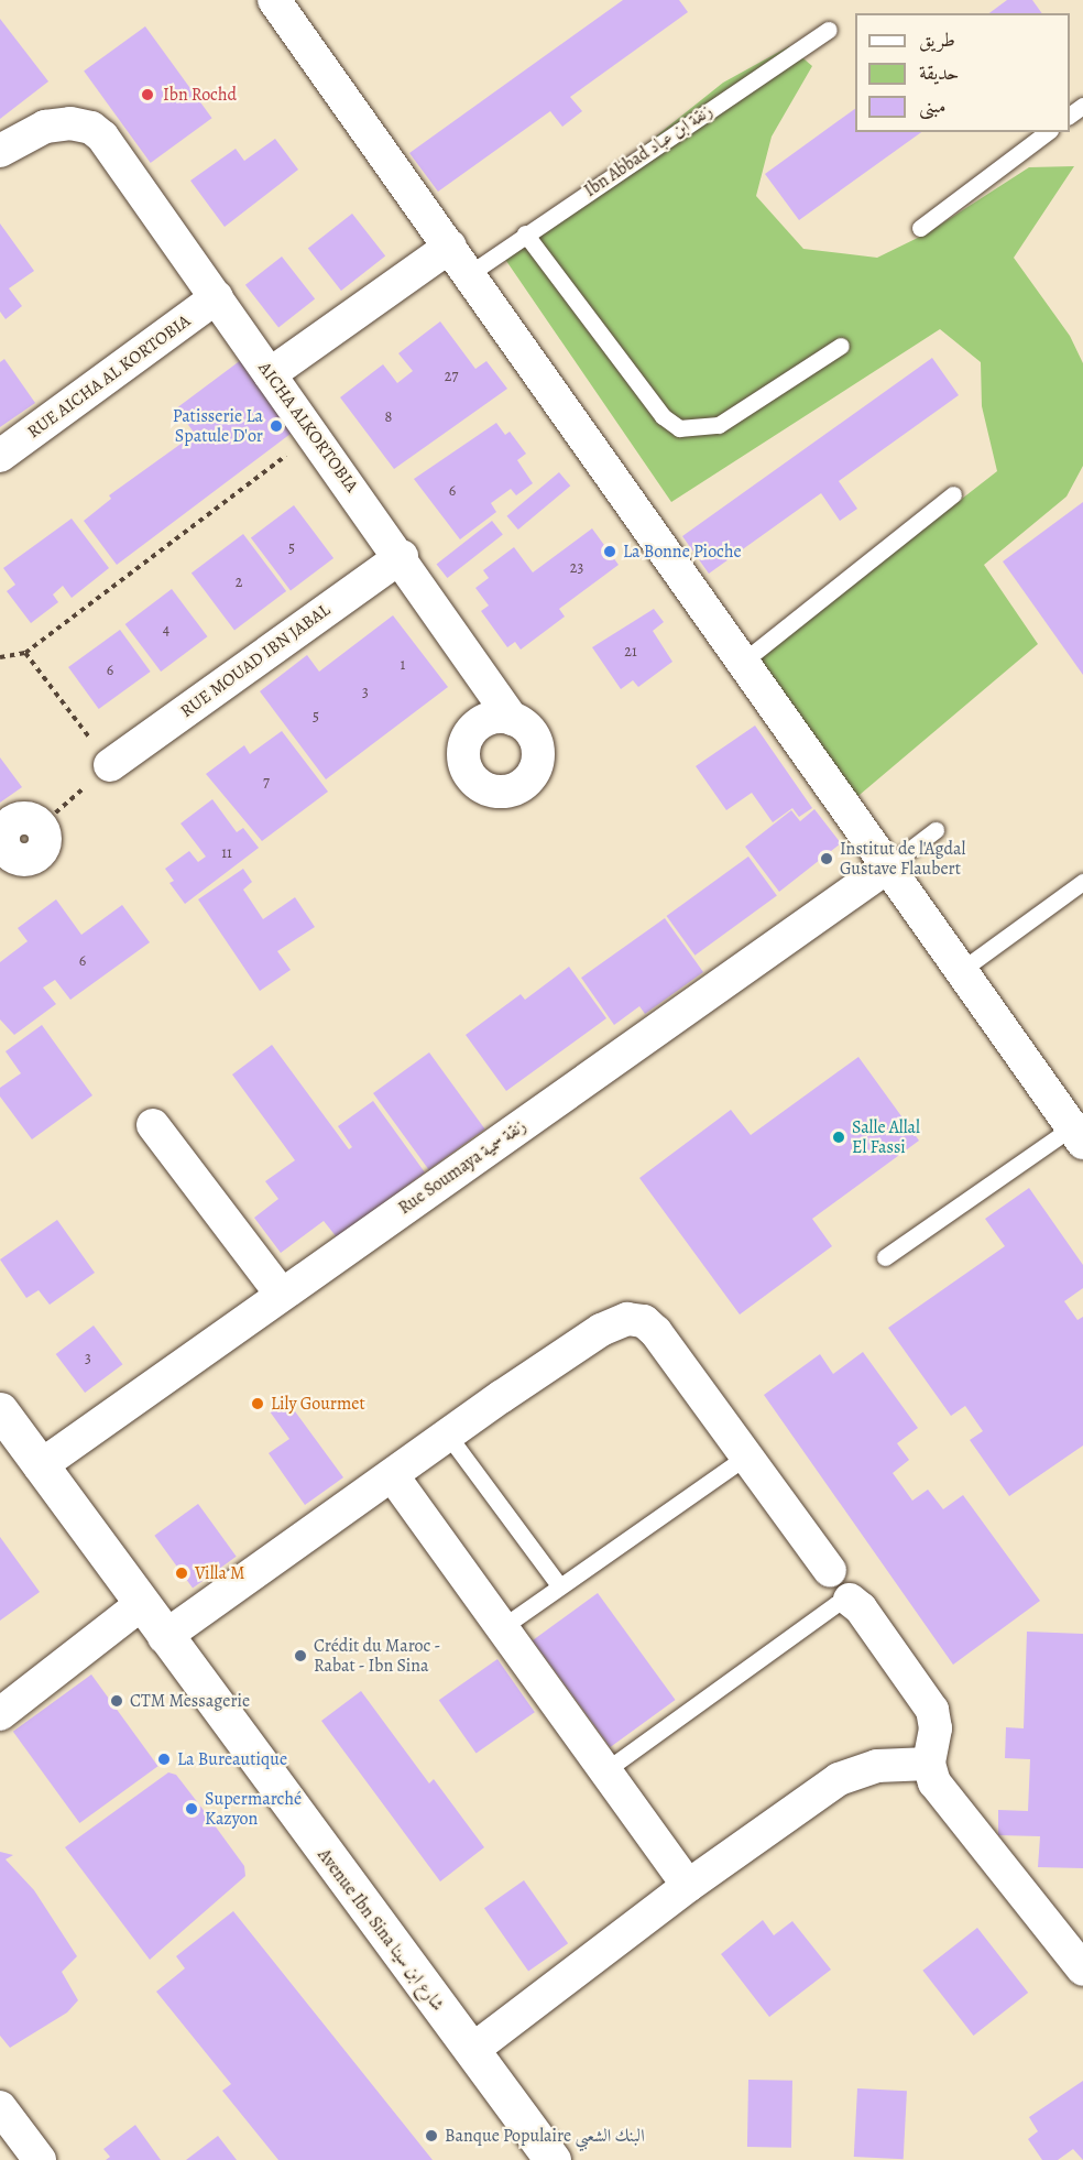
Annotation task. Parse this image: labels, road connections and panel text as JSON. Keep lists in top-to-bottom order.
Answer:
{
  "streets": {
    "main road": ["Avenue Ibn Sina شارع ابن سينا"],
    "street": [
      "RUE AICHA AL KORTOBIA",
      "AICHA ALKORTOBIA",
      "RUE MOUAD IBN JABAL",
      "Rue Soumaya زنقة سمية"
    ],
    "lane": ["Ibn Abbad زنقة ابن عباد"]
  },
  "crossings": [
    ["RUE AICHA AL KORTOBIA", "AICHA ALKORTOBIA"],
    ["AICHA ALKORTOBIA", "RUE MOUAD IBN JABAL"],
    ["Rue Soumaya زنقة سمية", "Avenue Ibn Sina شارع ابن سينا"]
  ],
  "places": [
    "Ibn Rochd",
    "Patisserie La Spatule D'or",
    "La Bonne Pioche",
    "Institut de l'Agdal Gustave Flaubert",
    "Salle Allal El Fassi",
    "Lily Gourmet",
    "Villa M",
    "Crédit du Maroc - Rabat - Ibn Sina",
    "CTM Messagerie",
    "La Bureautique",
    "Supermarché Kazyon",
    "Banque Populaire البنك الشعبي"
  ],
  "house_numbers": [
    "27",
    "8",
    "6",
    "5",
    "23",
    "2",
    "4",
    "21",
    "1",
    "6",
    "3",
    "5",
    "7",
    "11",
    "6",
    "3"
  ],
  "legend": ["طريق", "حديقة", "مبنى"]
}
